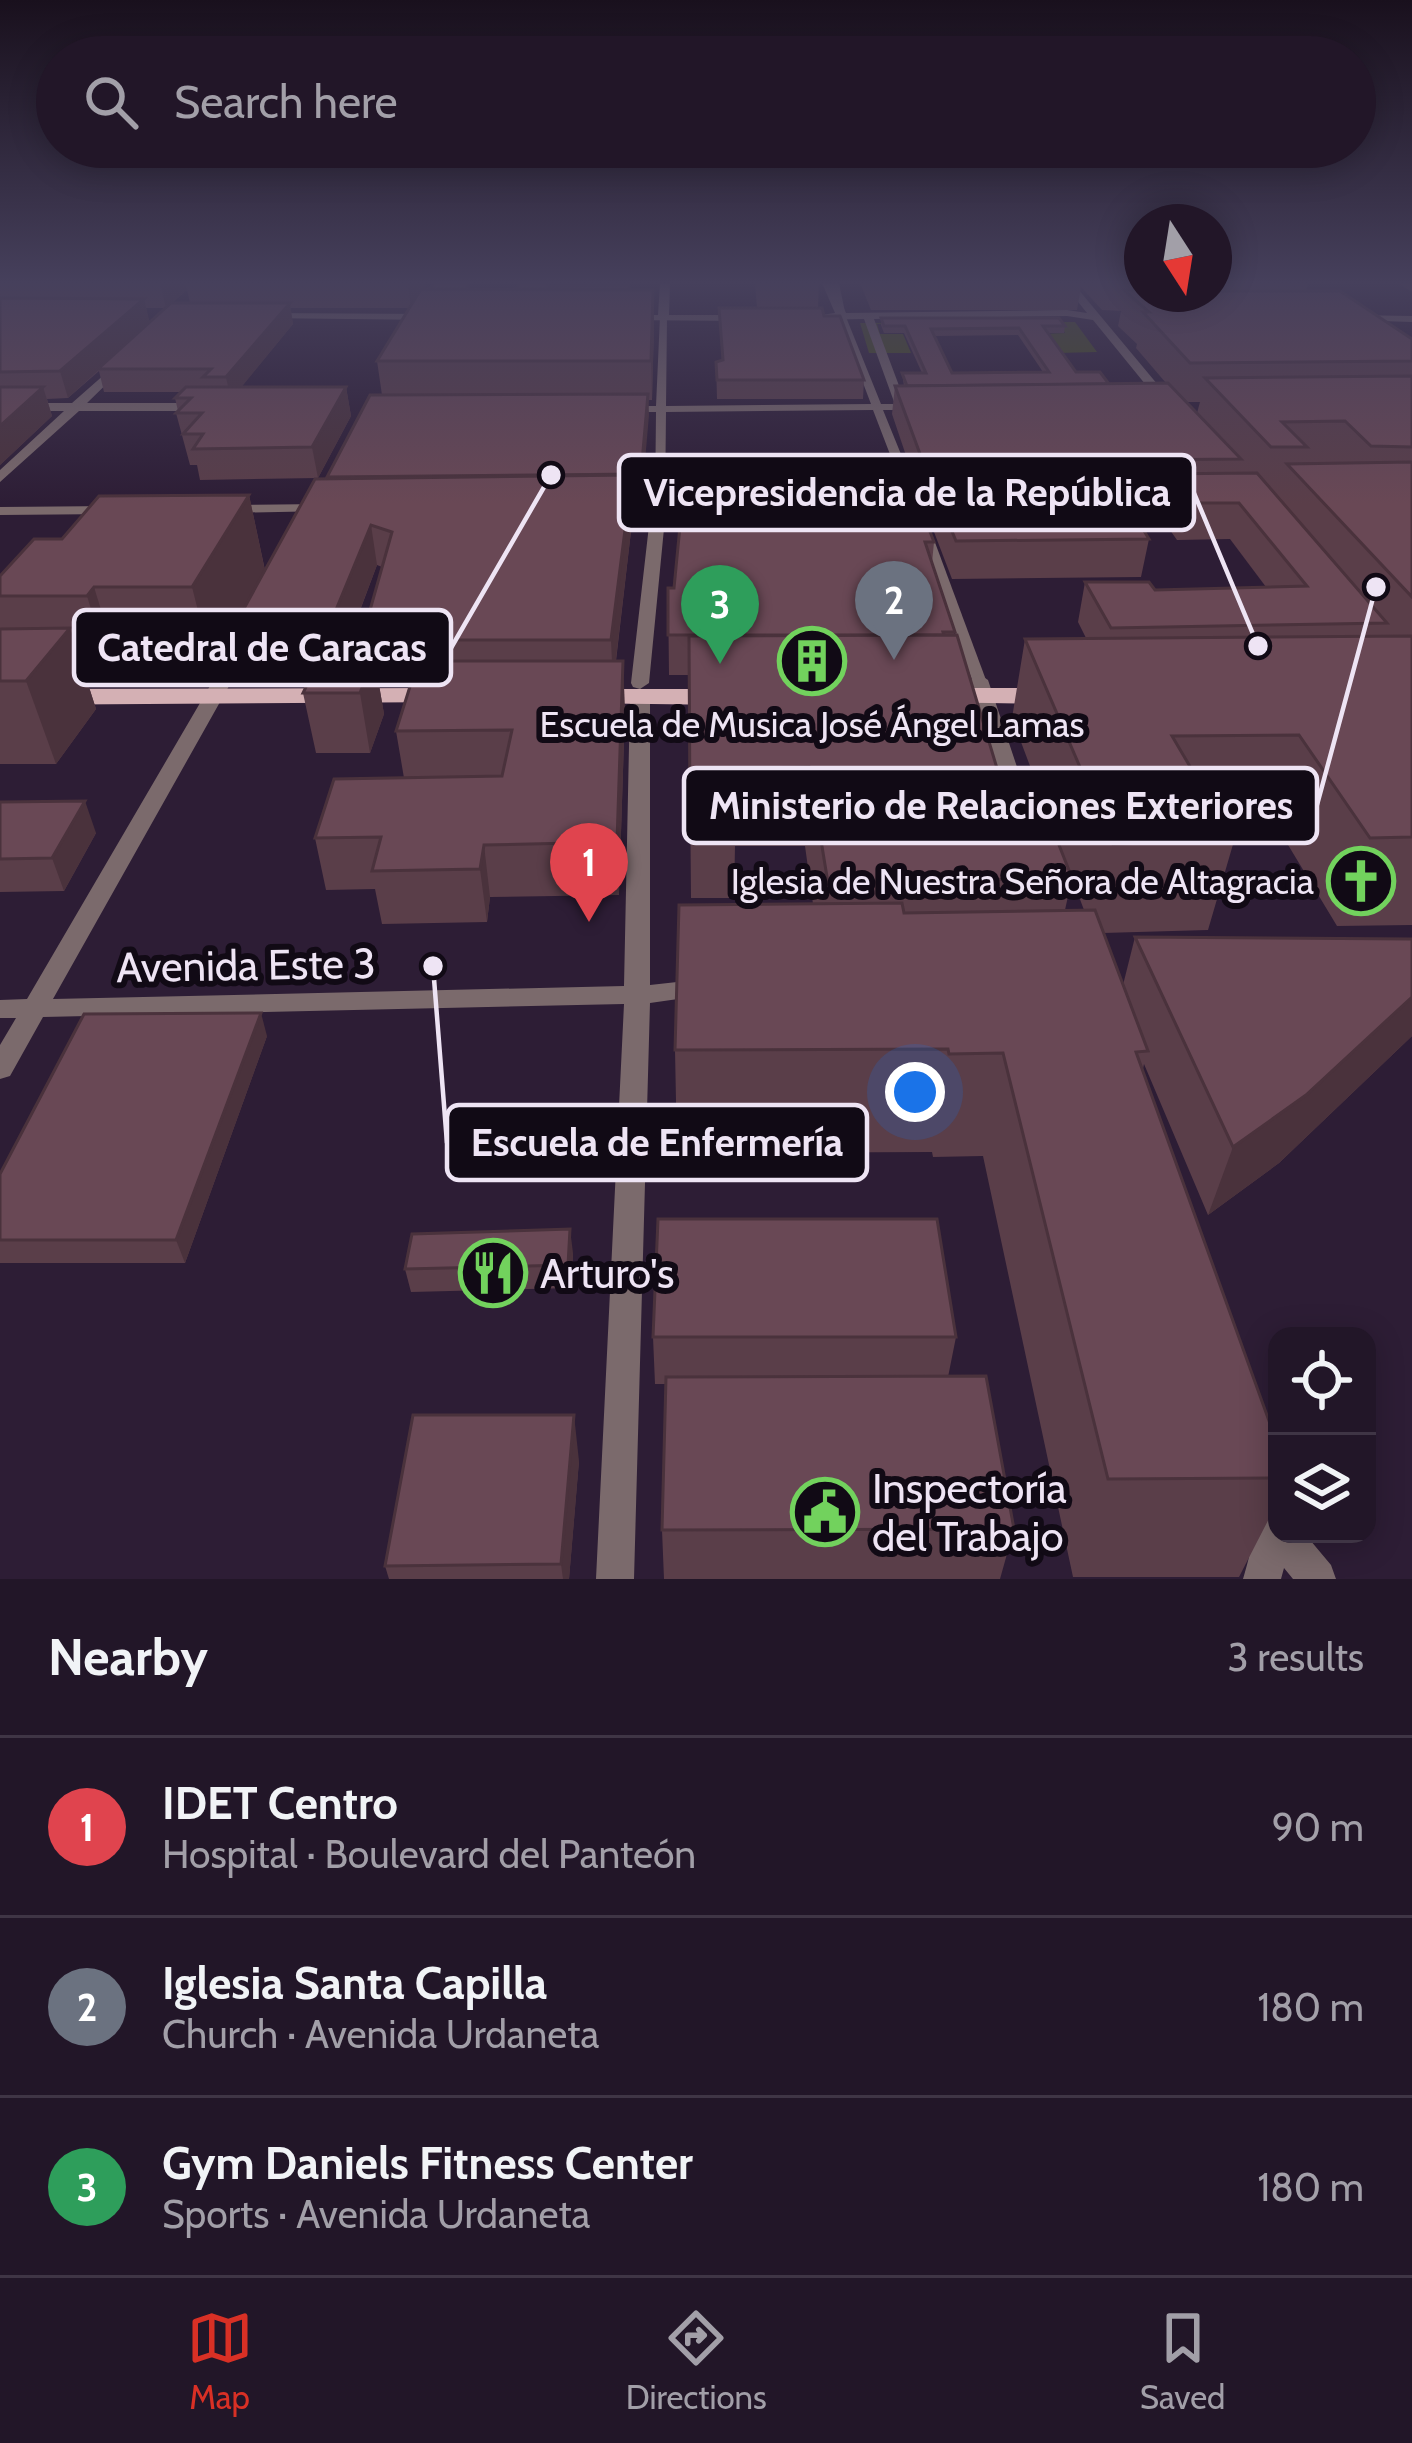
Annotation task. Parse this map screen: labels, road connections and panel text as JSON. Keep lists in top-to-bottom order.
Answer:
{
  "streets": {
    "street": ["Avenida Este 3"]
  },
  "places": {
    "other": [
      "Catedral de Caracas",
      "Ministerio de Relaciones Exteriores",
      "Vicepresidencia de la República",
      "Escuela de Enfermería"
    ],
    "building": ["Escuela de Musica José Ángel Lamas"],
    "church": ["Iglesia de Nuestra Señora de Altagracia"],
    "restaurant": ["Arturo's"],
    "public building": ["Inspectoría del Trabajo"]
  },
  "north": "bottom",
  "page": {
    "search": "Search here",
    "pins": ["2", "3", "1"],
    "heading": ["Nearby", "3 results"],
    "list": [
      {
        "mark": "1",
        "name": "IDET Centro",
        "note": "Hospital · Boulevard del Panteón",
        "value": "90 m"
      },
      {
        "mark": "2",
        "name": "Iglesia Santa Capilla",
        "note": "Church · Avenida Urdaneta",
        "value": "180 m"
      },
      {
        "mark": "3",
        "name": "Gym Daniels Fitness Center",
        "note": "Sports · Avenida Urdaneta",
        "value": "180 m"
      }
    ],
    "nav": ["Map", "Directions", "Saved"]
  }
}
